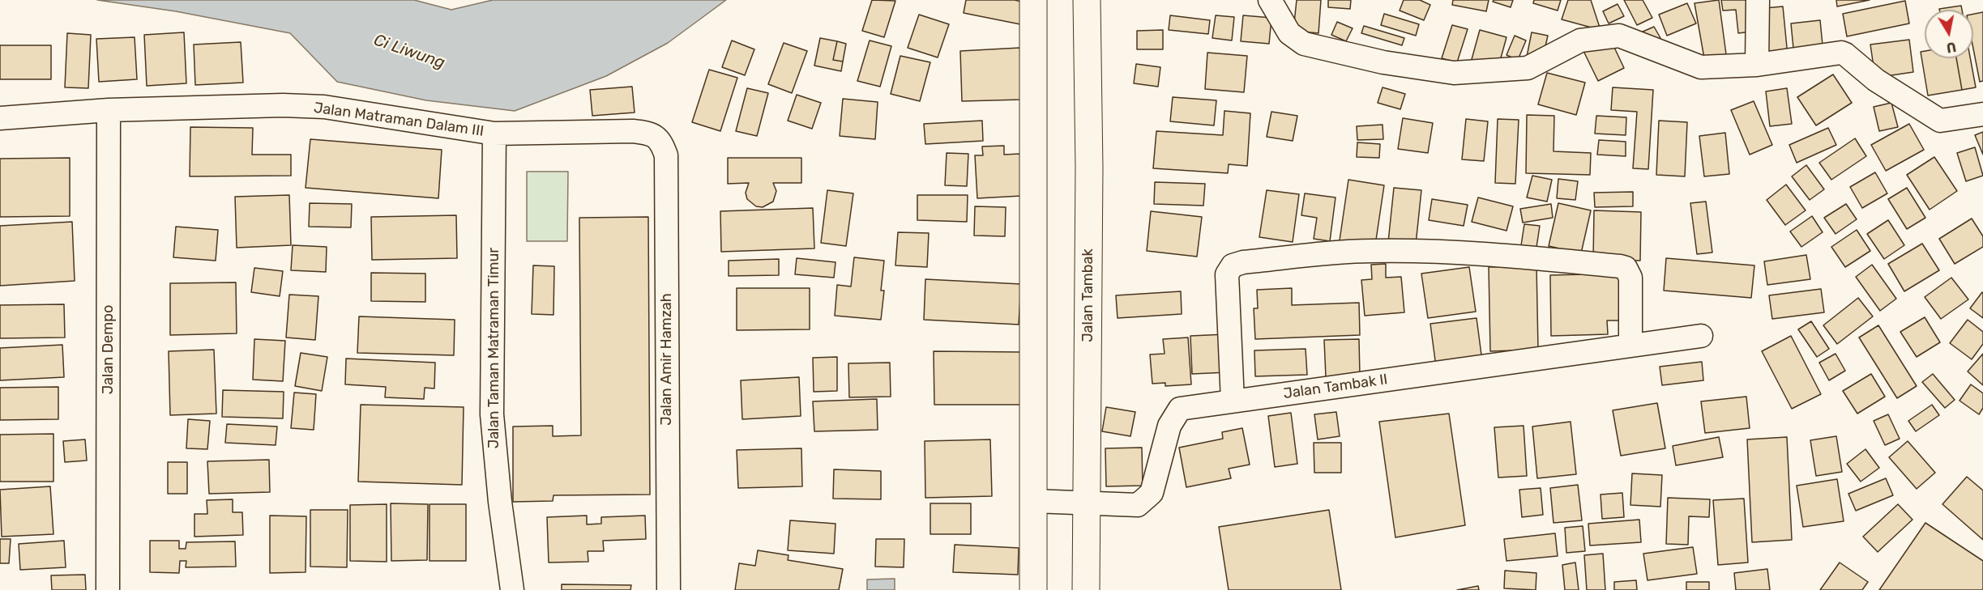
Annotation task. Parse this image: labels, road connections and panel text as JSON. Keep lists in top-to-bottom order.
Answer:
{
  "streets": {
    "main road": ["Jalan Tambak"],
    "street": [
      "Jalan Matraman Dalam III",
      "Jalan Taman Matraman Timur",
      "Jalan Dempo",
      "Jalan Amir Hamzah",
      "Jalan Tambak II"
    ]
  },
  "crossings": [
    ["Jalan Matraman Dalam III", "Jalan Taman Matraman Timur"],
    ["Jalan Matraman Dalam III", "Jalan Dempo"],
    ["Jalan Matraman Dalam III", "Jalan Amir Hamzah"],
    ["Jalan Tambak", "Jalan Tambak II"]
  ],
  "water": ["Ci Liwung"],
  "north": "bottom"
}
